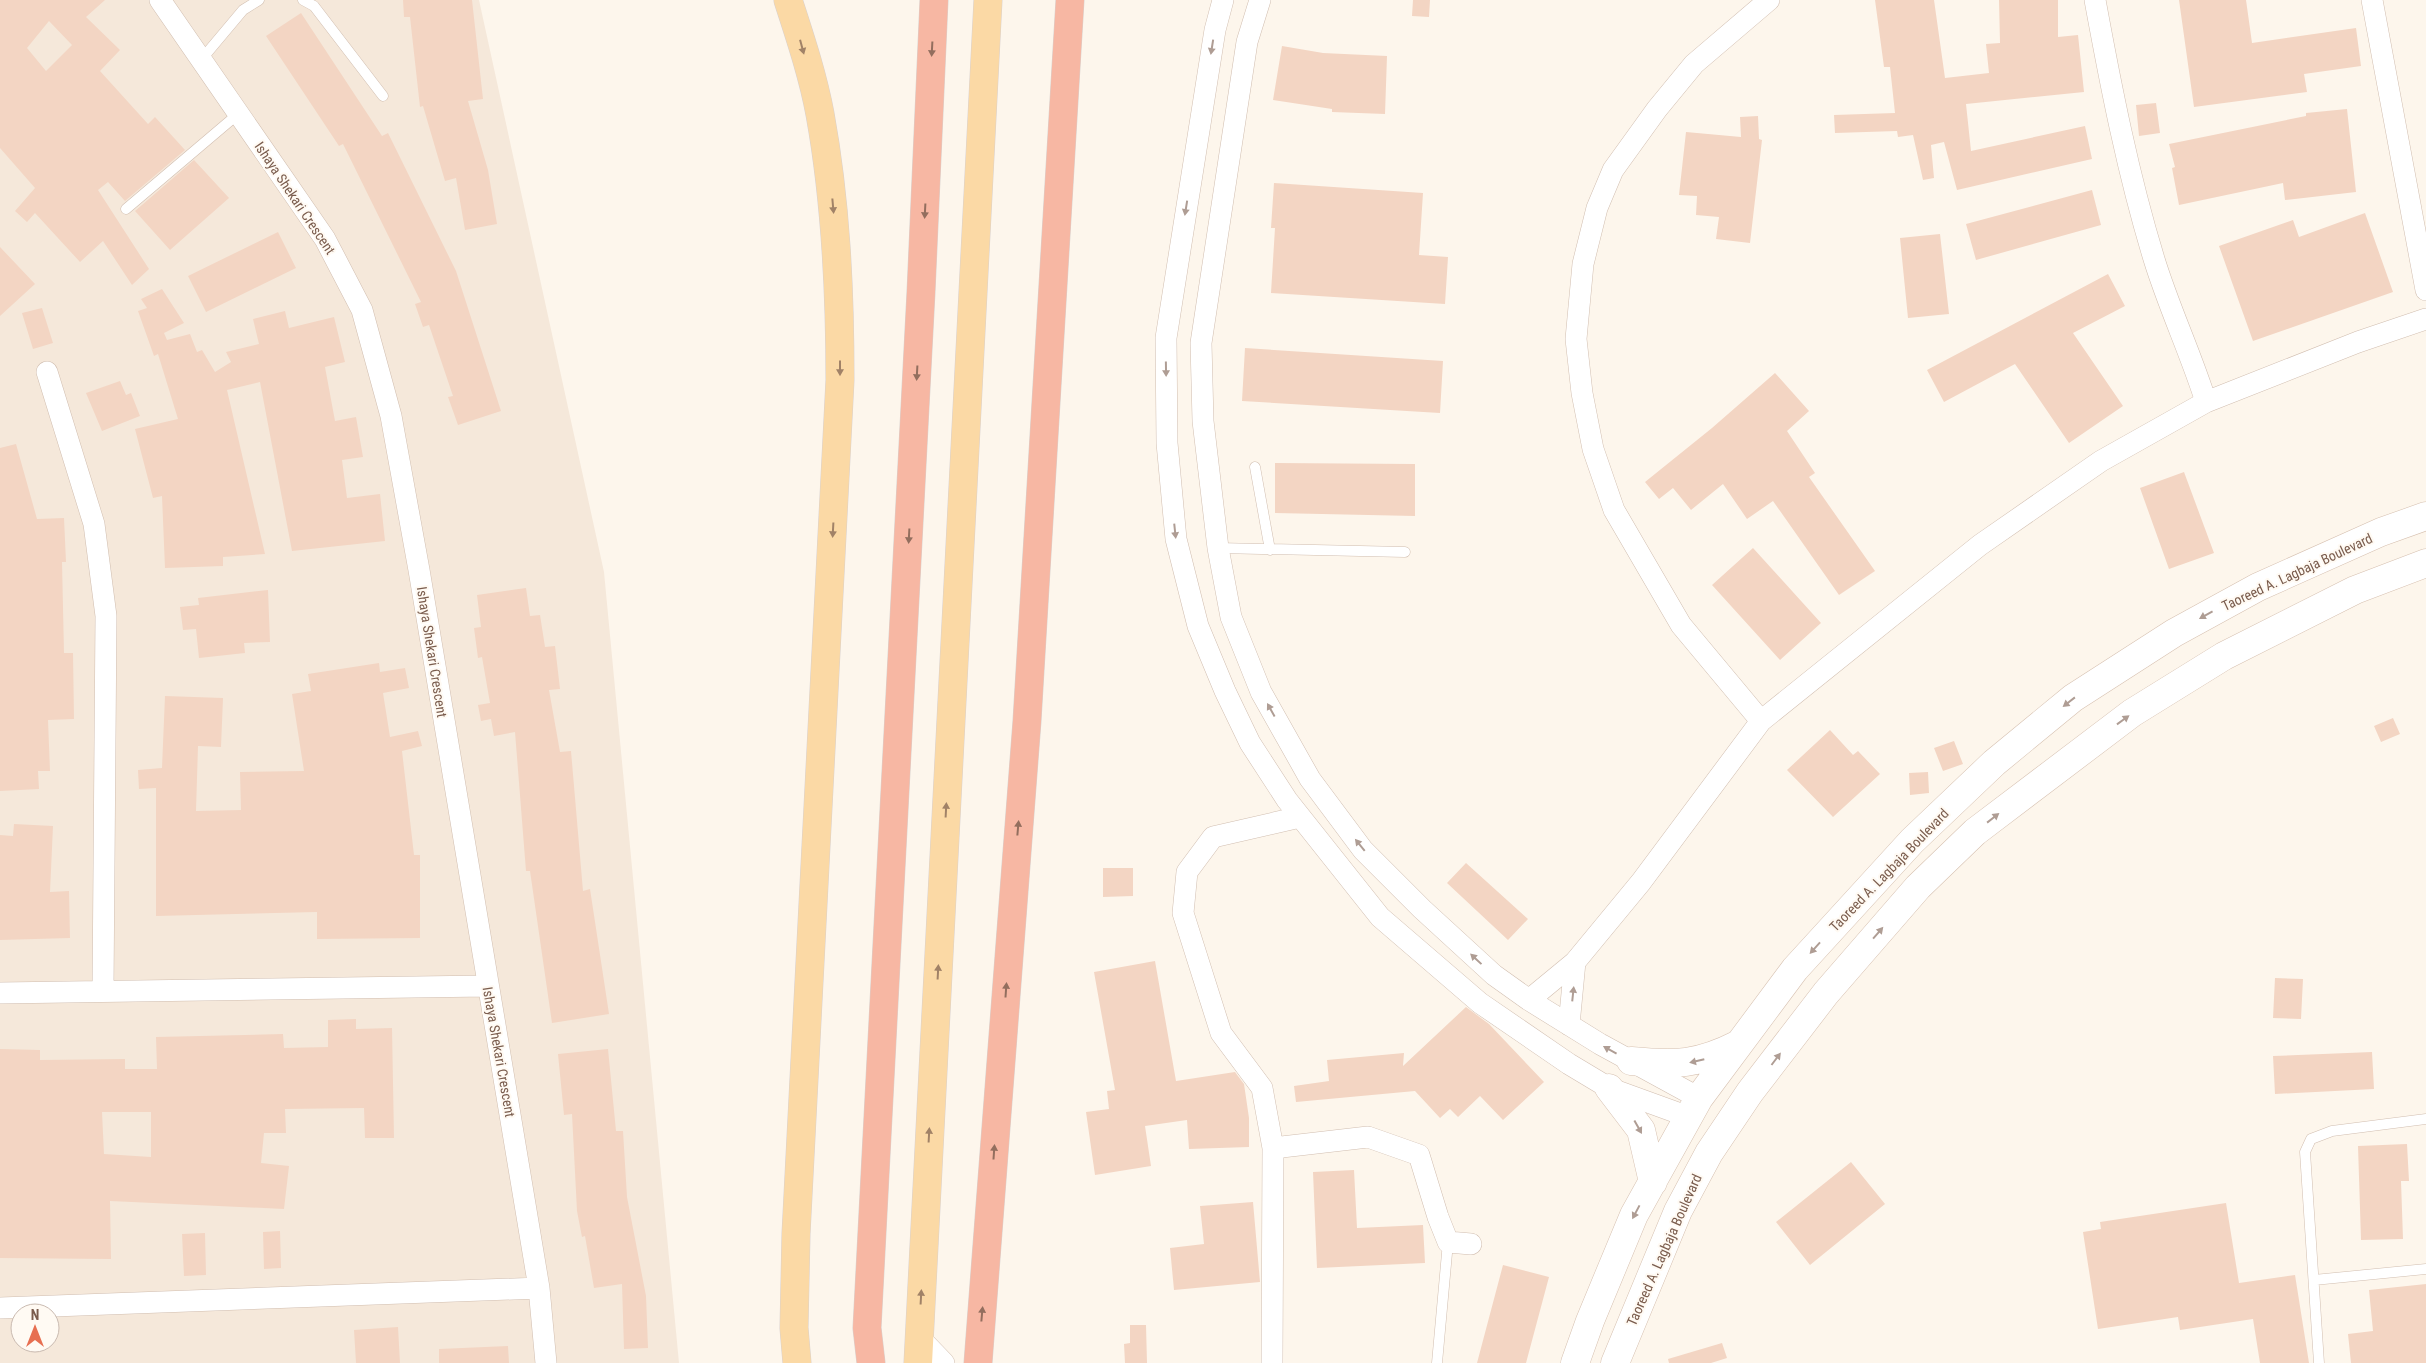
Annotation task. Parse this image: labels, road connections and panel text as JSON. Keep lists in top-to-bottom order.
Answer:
{
  "streets": {
    "street": ["Ishaya Shekari Crescent", "Taoreed A. Lagbaja Boulevard"]
  },
  "north": "top"
}
